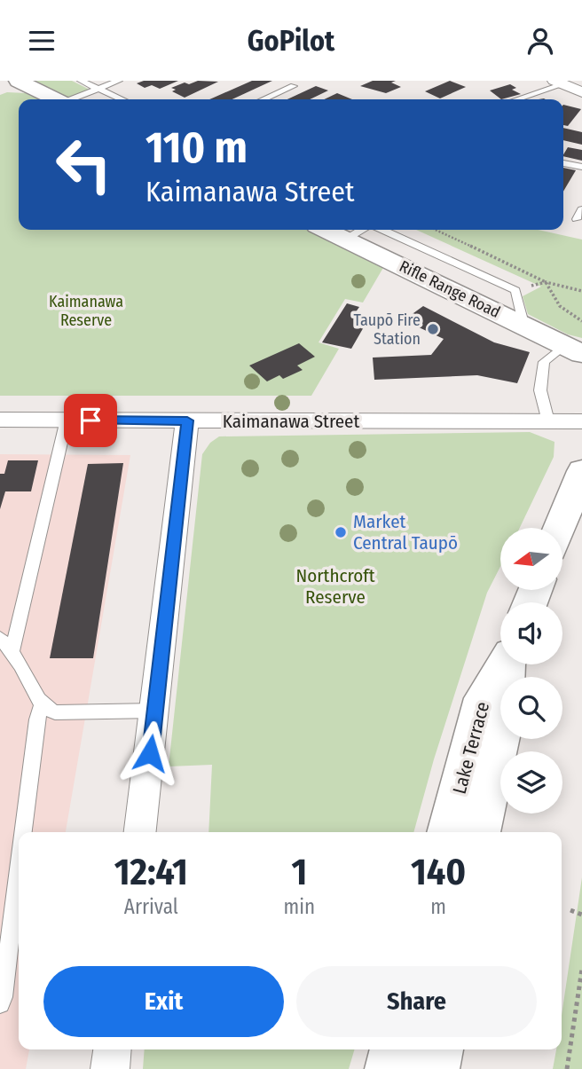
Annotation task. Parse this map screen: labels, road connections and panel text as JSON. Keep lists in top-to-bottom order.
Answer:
{
  "streets": {
    "main road": ["Rifle Range Road", "Lake Terrace"],
    "street": ["Kaimanawa Street"]
  },
  "parks": ["Kaimanawa Reserve", "Northcroft Reserve"],
  "places": ["Taupō Fire Station", "Market Central Taupō"],
  "north": "left",
  "page": {
    "header": "GoPilot",
    "turn": ["110 m", "Kaimanawa Street"],
    "eta": [
      "12:41",
      "Arrival",
      "1",
      "min",
      "140",
      "m"
    ],
    "buttons": ["Exit", "Share"]
  }
}
